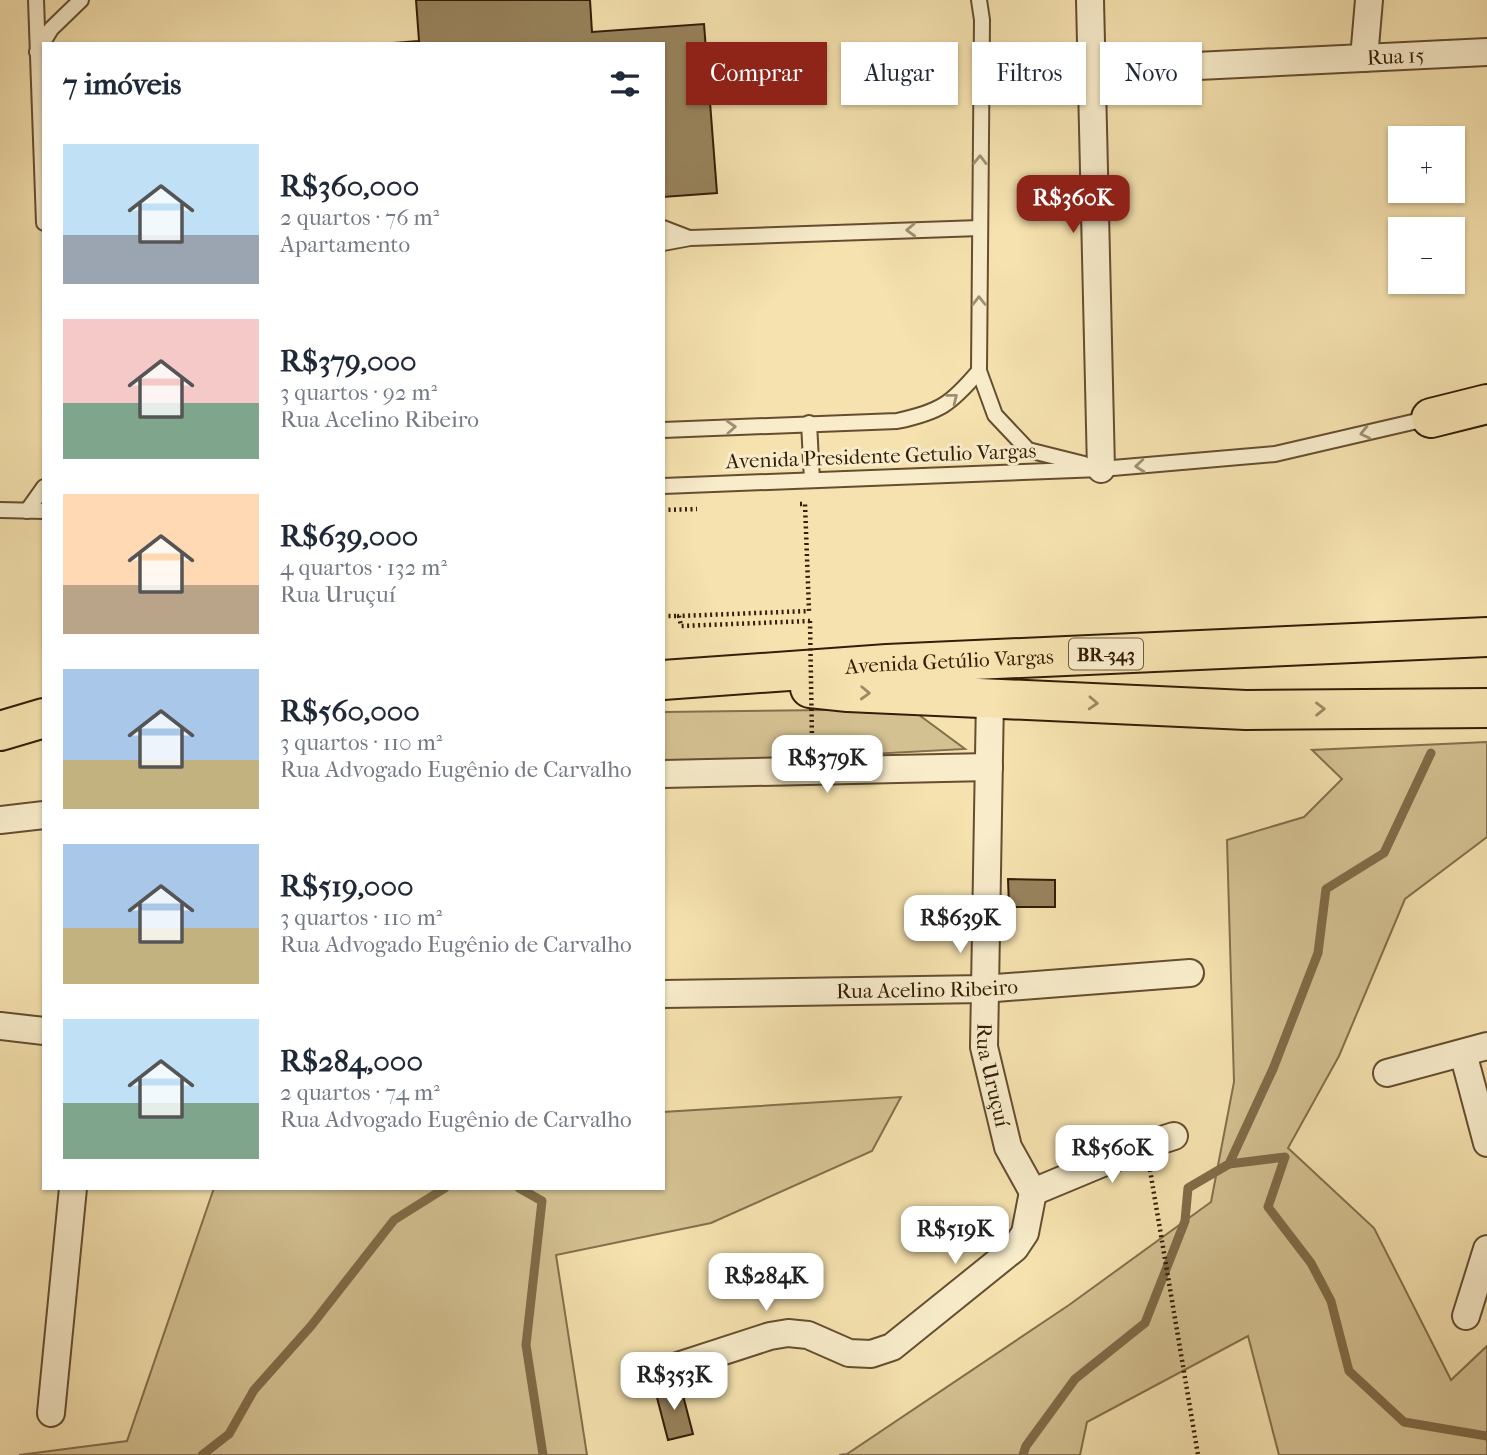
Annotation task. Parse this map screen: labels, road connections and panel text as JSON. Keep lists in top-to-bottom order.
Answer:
{
  "streets": {
    "highway": ["BR-343", "Avenida Getúlio Vargas"],
    "street": ["Rua 15", "Rua Acelino Ribeiro", "Rua Uruçuí"],
    "lane": ["Avenida Presidente Getulio Vargas"]
  },
  "crossings": [
    ["Rua Acelino Ribeiro", "Rua Uruçuí"]
  ],
  "one_way": ["Avenida Presidente Getulio Vargas"],
  "page": {
    "chip": [
      "Comprar",
      "Alugar",
      "Filtros",
      "Novo"
    ],
    "heading": "7 imóveis",
    "map_buttons": ["+", "−"],
    "list": [
      {
        "name": "R$360,000",
        "note": "2 quartos · 76 m² · Apartamento"
      },
      {
        "name": "R$379,000",
        "note": "3 quartos · 92 m² · Rua Acelino Ribeiro"
      },
      {
        "name": "R$639,000",
        "note": "4 quartos · 132 m² · Rua Uruçuí"
      },
      {
        "name": "R$560,000",
        "note": "3 quartos · 110 m² · Rua Advogado Eugênio de Carvalho"
      },
      {
        "name": "R$519,000",
        "note": "3 quartos · 110 m² · Rua Advogado Eugênio de Carvalho"
      },
      {
        "name": "R$284,000",
        "note": "2 quartos · 74 m² · Rua Advogado Eugênio de Carvalho"
      }
    ],
    "price": [
      "R$360K",
      "R$379K",
      "R$639K",
      "R$560K",
      "R$519K",
      "R$284K",
      "R$353K"
    ]
  }
}
